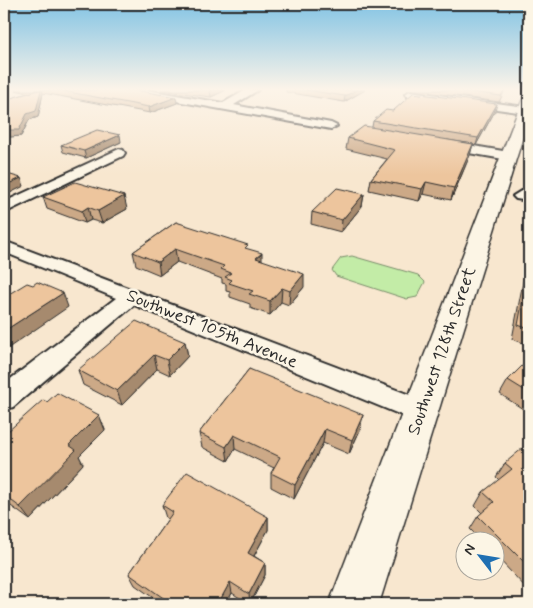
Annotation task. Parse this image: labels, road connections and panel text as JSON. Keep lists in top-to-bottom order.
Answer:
{
  "streets": {
    "street": ["Southwest 105th Avenue", "Southwest 128th Street"]
  },
  "crossings": [
    ["Southwest 105th Avenue", "Southwest 128th Street"]
  ],
  "north": "top left"
}
